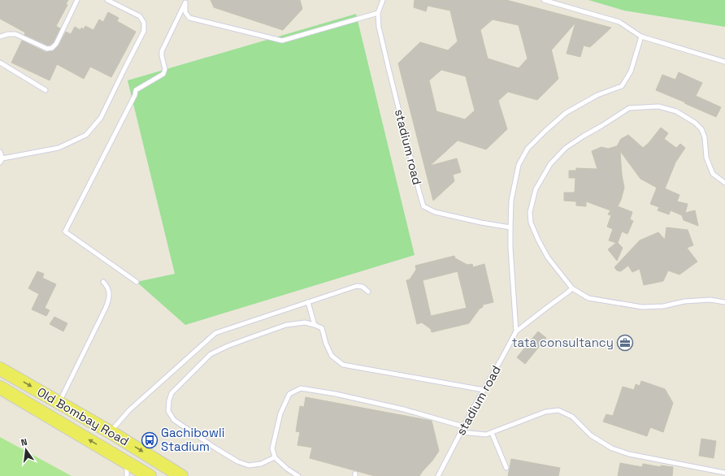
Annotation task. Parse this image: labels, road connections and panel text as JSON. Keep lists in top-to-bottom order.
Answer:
{
  "streets": {
    "main road": ["Old Bombay Road"],
    "lane": ["stadium road"]
  },
  "places": {
    "office": ["tata consultancy"],
    "bus stop": ["Gachibowli Stadium"]
  },
  "north": "top"
}
